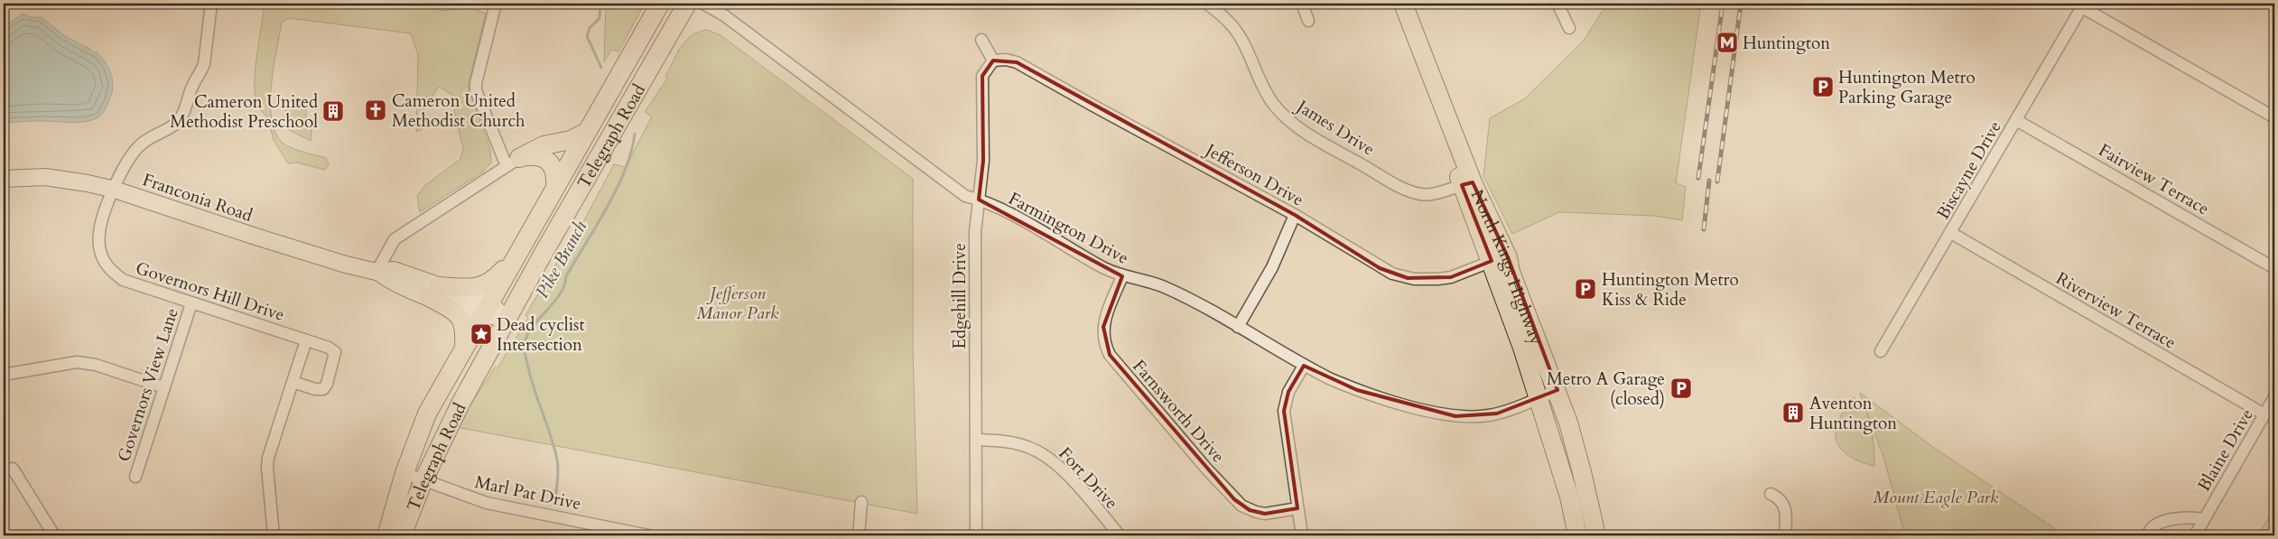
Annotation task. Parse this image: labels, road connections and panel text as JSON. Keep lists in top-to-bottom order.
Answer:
{
  "streets": {
    "main road": ["Telegraph Road", "Franconia Road", "North Kings Highway"],
    "street": [
      "James Drive",
      "Biscayne Drive",
      "Jefferson Drive",
      "Fairview Terrace",
      "Farmington Drive",
      "Governors Hill Drive",
      "Edgehill Drive",
      "Riverview Terrace",
      "Governors View Lane",
      "Farnsworth Drive",
      "Blaine Drive",
      "Fort Drive",
      "Marl Pat Drive"
    ]
  },
  "crossings": [
    ["James Drive", "North Kings Highway"],
    ["Telegraph Road", "Franconia Road"],
    ["Telegraph Road", "Marl Pat Drive"],
    ["Biscayne Drive", "Fairview Terrace"],
    ["Biscayne Drive", "Riverview Terrace"],
    ["Jefferson Drive", "North Kings Highway"],
    ["Jefferson Drive", "Edgehill Drive"],
    ["Franconia Road", "Governors Hill Drive"],
    ["Farmington Drive", "North Kings Highway"],
    ["Farmington Drive", "Edgehill Drive"],
    ["Farmington Drive", "Farnsworth Drive"],
    ["Governors Hill Drive", "Governors View Lane"],
    ["Edgehill Drive", "Fort Drive"],
    ["Riverview Terrace", "Blaine Drive"]
  ],
  "water": ["Pike Branch"],
  "parks": ["Jefferson Manor Park", "Mount Eagle Park"],
  "places": {
    "metro station": ["Huntington"],
    "parking": ["Huntington Metro Parking Garage", "Huntington Metro Kiss & Ride", "Metro A Garage (closed)"],
    "church": ["Cameron United Methodist Church"],
    "building": ["Cameron United Methodist Preschool", "Aventon Huntington"],
    "place": ["Dead cyclist Intersection"]
  }
}
